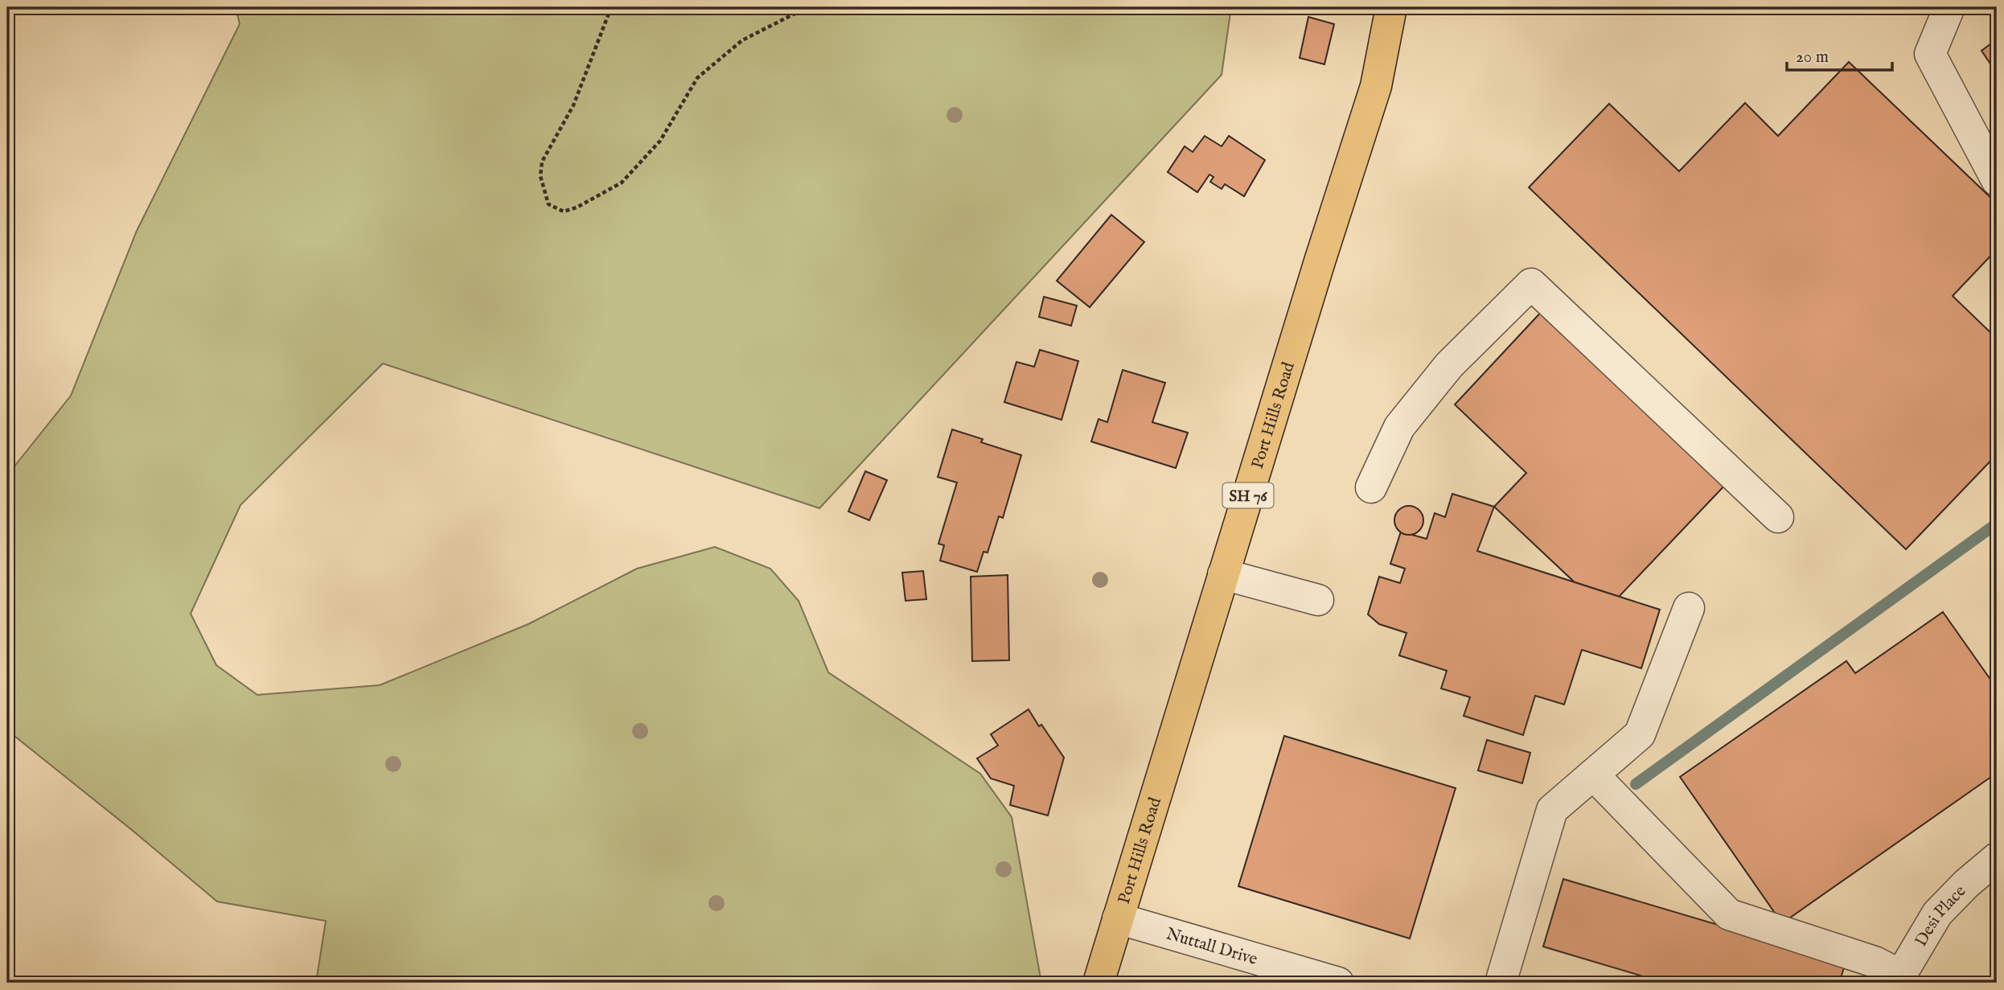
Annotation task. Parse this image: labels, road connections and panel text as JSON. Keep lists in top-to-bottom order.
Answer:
{
  "streets": {
    "highway": ["Port Hills Road", "SH 76"],
    "street": ["Desi Place", "Nuttall Drive"]
  },
  "crossings": [
    ["Port Hills Road", "Nuttall Drive"]
  ],
  "scale_bar": "20 m"
}
